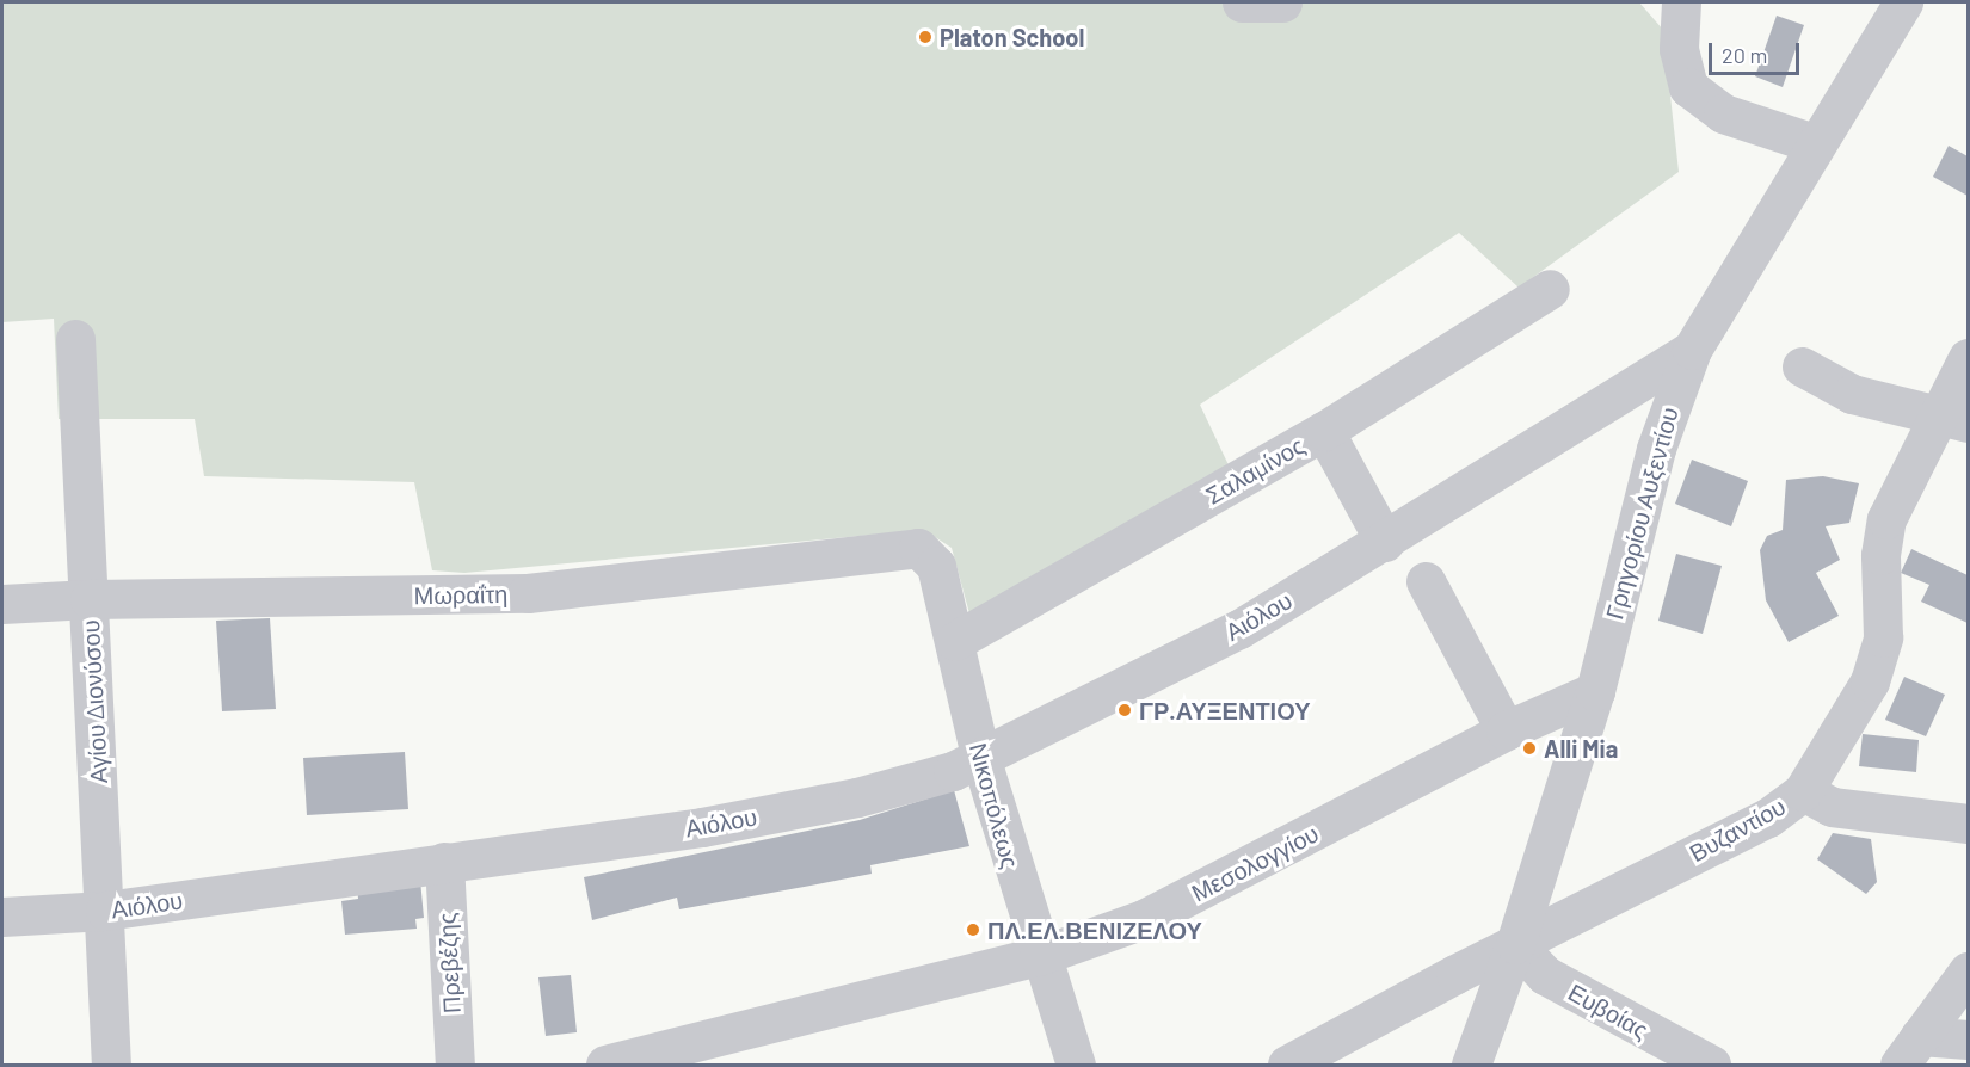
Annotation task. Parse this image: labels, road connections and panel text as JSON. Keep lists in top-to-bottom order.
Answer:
{
  "streets": {
    "street": [
      "Σαλαμίνος",
      "Γρηγορίου Αυξεντίου",
      "Μωραΐτη",
      "Αιόλου",
      "Αγίου Διονύσου",
      "Νικοπόλεως",
      "Βυζαντίου",
      "Μεσολογγίου",
      "Πρεβέζης",
      "Ευβοίας"
    ]
  },
  "crossings": [
    ["Σαλαμίνος", "Νικοπόλεως"],
    ["Γρηγορίου Αυξεντίου", "Αιόλου"],
    ["Γρηγορίου Αυξεντίου", "Βυζαντίου"],
    ["Γρηγορίου Αυξεντίου", "Μεσολογγίου"],
    ["Γρηγορίου Αυξεντίου", "Ευβοίας"],
    ["Μωραΐτη", "Αγίου Διονύσου"],
    ["Μωραΐτη", "Νικοπόλεως"],
    ["Αιόλου", "Αγίου Διονύσου"],
    ["Αιόλου", "Νικοπόλεως"],
    ["Αιόλου", "Πρεβέζης"],
    ["Νικοπόλεως", "Μεσολογγίου"],
    ["Βυζαντίου", "Ευβοίας"]
  ],
  "places": [
    "Platon School",
    "ΓΡ.ΑΥΞΕΝΤΙΟΥ",
    "Alli Mia",
    "ΠΛ.ΕΛ.ΒΕΝΙΖΕΛΟΥ"
  ],
  "scale_bar": "20 m"
}
